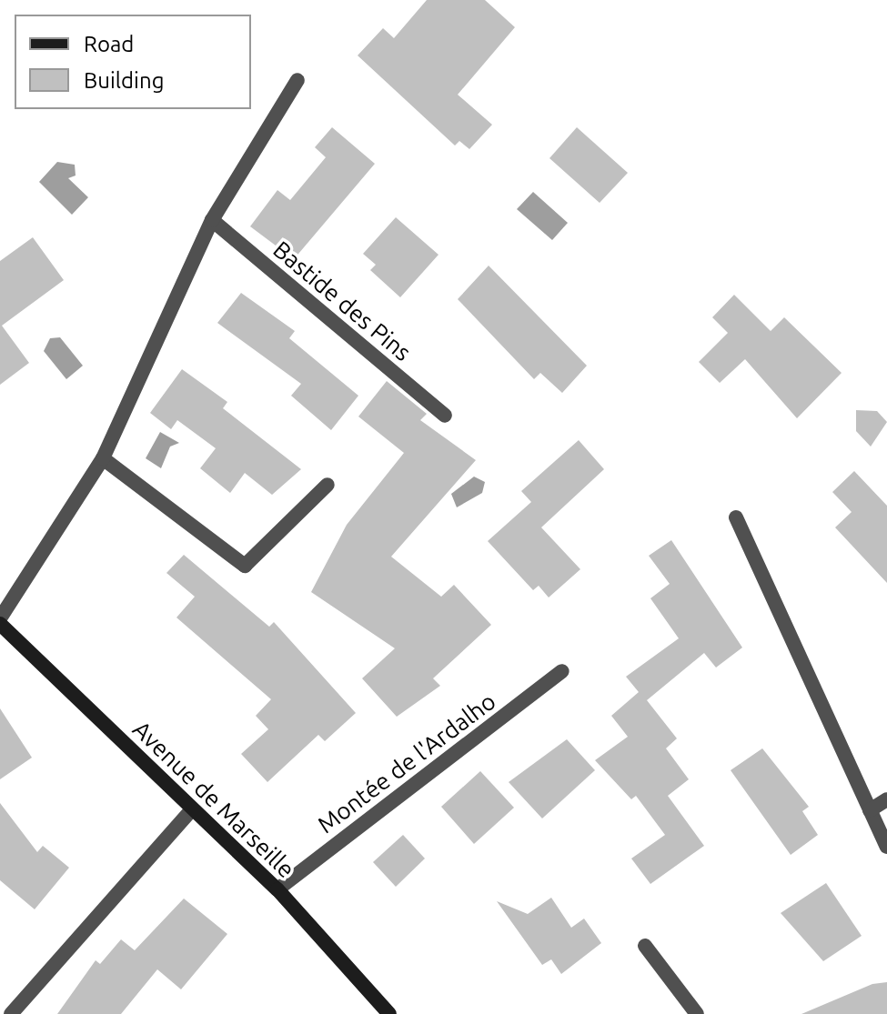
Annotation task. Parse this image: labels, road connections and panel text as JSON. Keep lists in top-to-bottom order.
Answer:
{
  "streets": {
    "street": ["Bastide des Pins", "Montée de l'Ardalho", "Avenue de Marseille"]
  },
  "crossings": [
    ["Montée de l'Ardalho", "Avenue de Marseille"]
  ],
  "legend": ["Road", "Building"]
}
